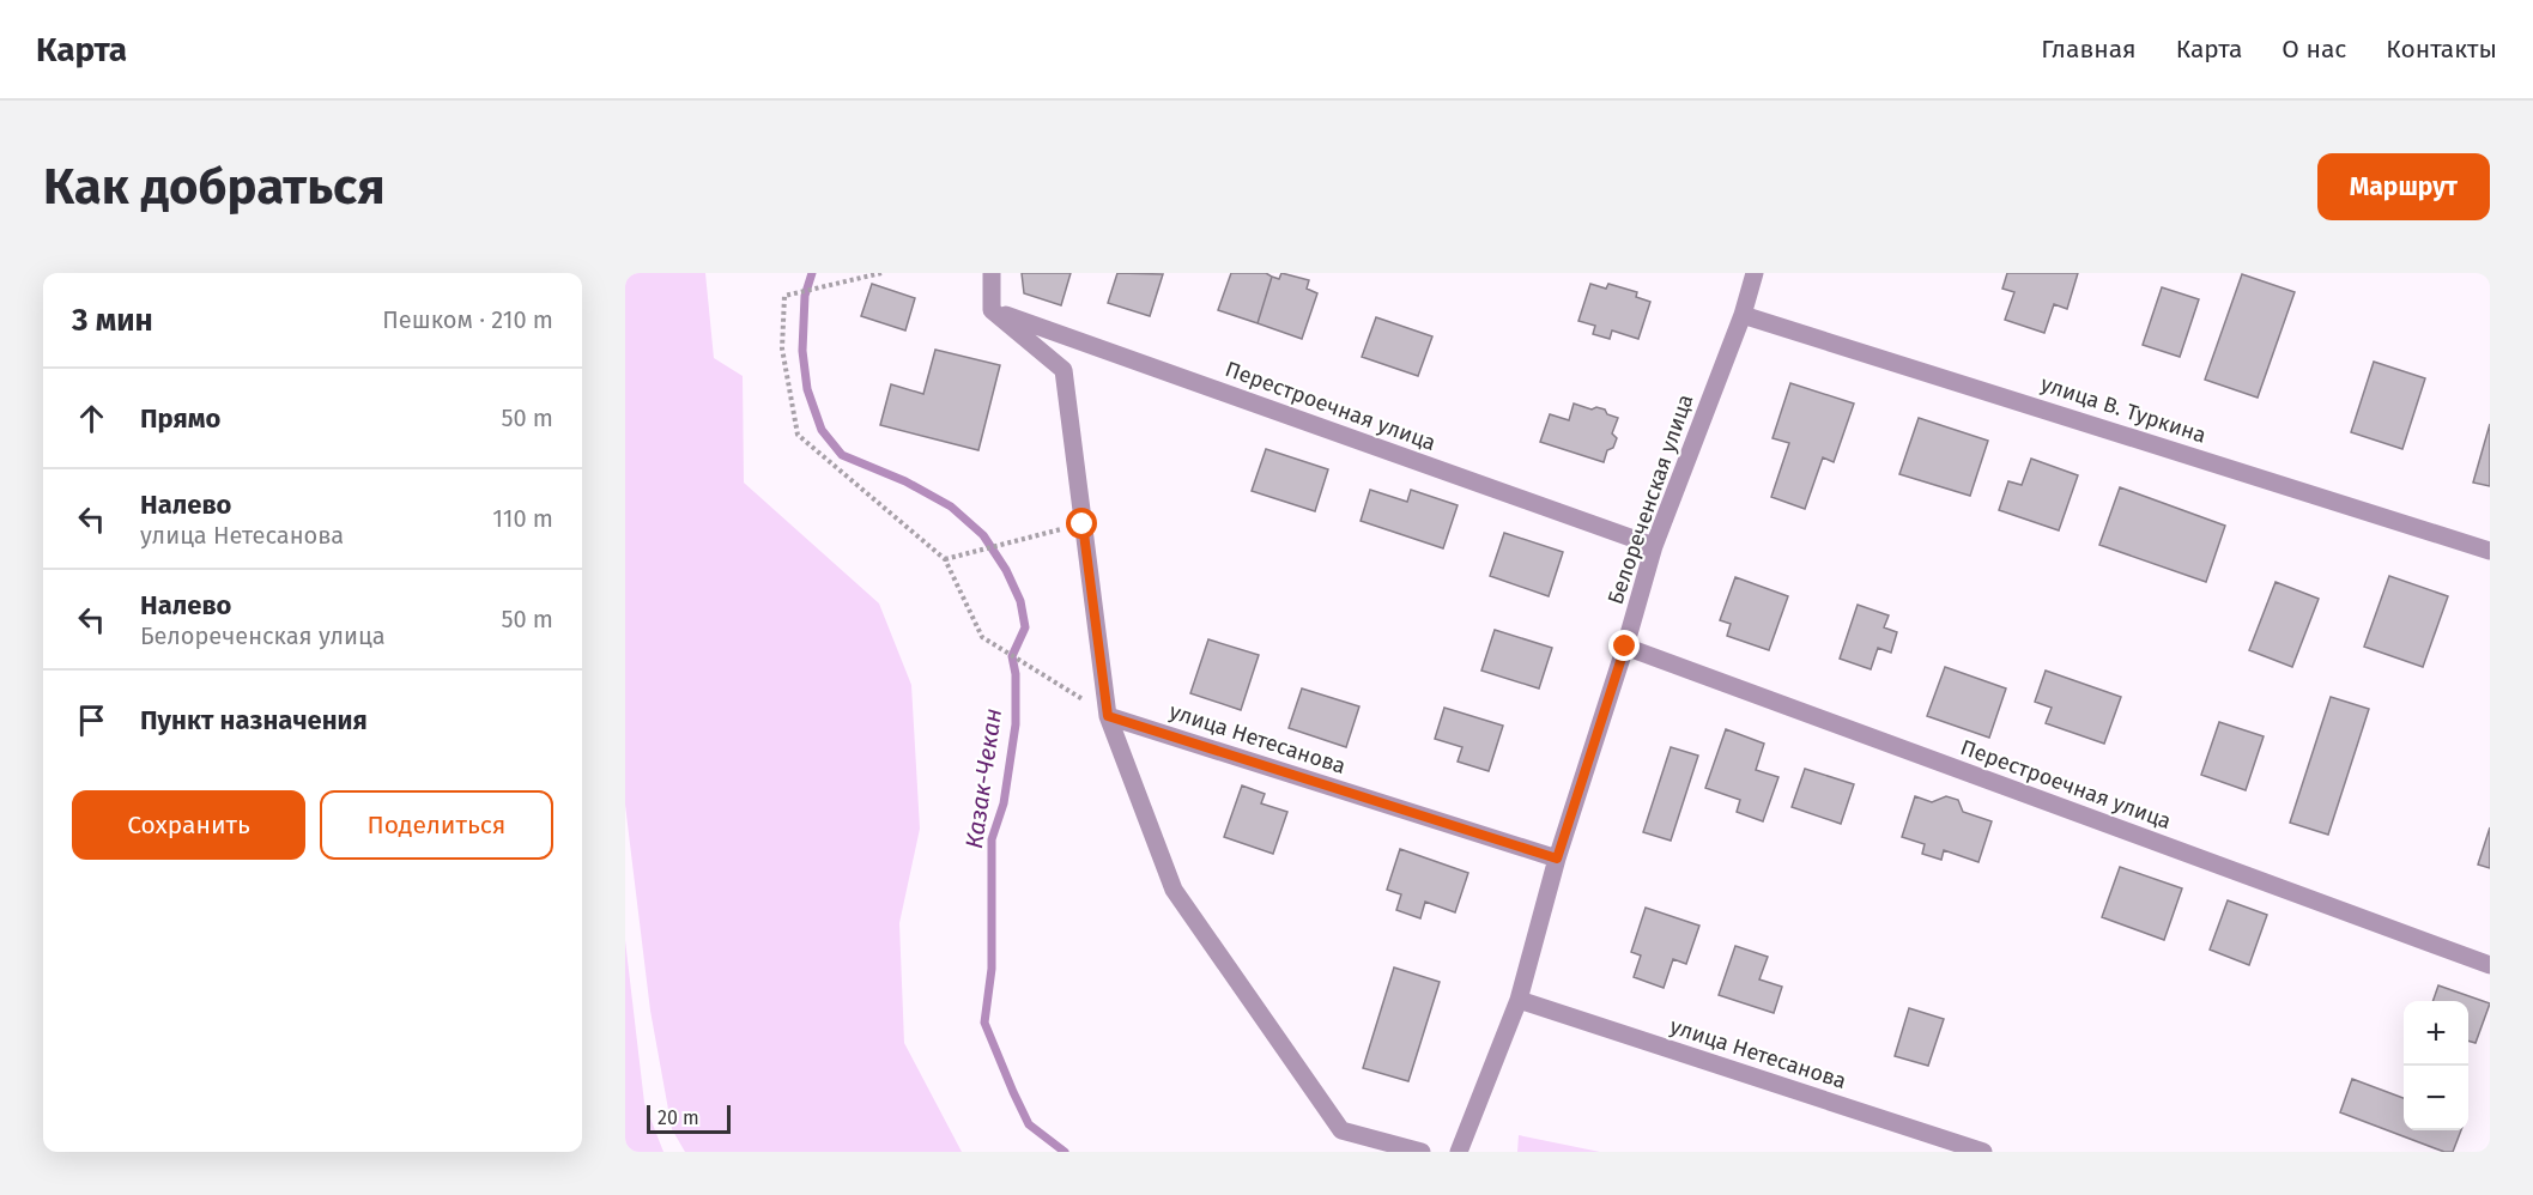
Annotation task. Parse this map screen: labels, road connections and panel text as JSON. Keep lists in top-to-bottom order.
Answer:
{
  "streets": {
    "street": [
      "Перестроечная улица",
      "улица В. Туркина",
      "Белореченская улица",
      "улица Нетесанова"
    ]
  },
  "crossings": [
    ["Перестроечная улица", "Белореченская улица"],
    ["улица В. Туркина", "Белореченская улица"],
    ["Белореченская улица", "улица Нетесанова"]
  ],
  "water": ["Казак-Чекан"],
  "scale_bar": "20 m",
  "page": {
    "header": "Карта",
    "nav": [
      "Главная",
      "Карта",
      "О нас",
      "Контакты"
    ],
    "buttons": [
      "Маршрут",
      ["Сохранить", "Поделиться"]
    ],
    "title": "Как добраться",
    "heading": ["3 мин", "Пешком · 210 m"],
    "list": [
      ["Прямо", "50 m"],
      ["Налево", "улица Нетесанова", "110 m"],
      ["Налево", "Белореченская улица", "50 m"],
      "Пункт назначения"
    ],
    "map_buttons": ["+", "−"],
    "scale": "20 m"
  }
}
